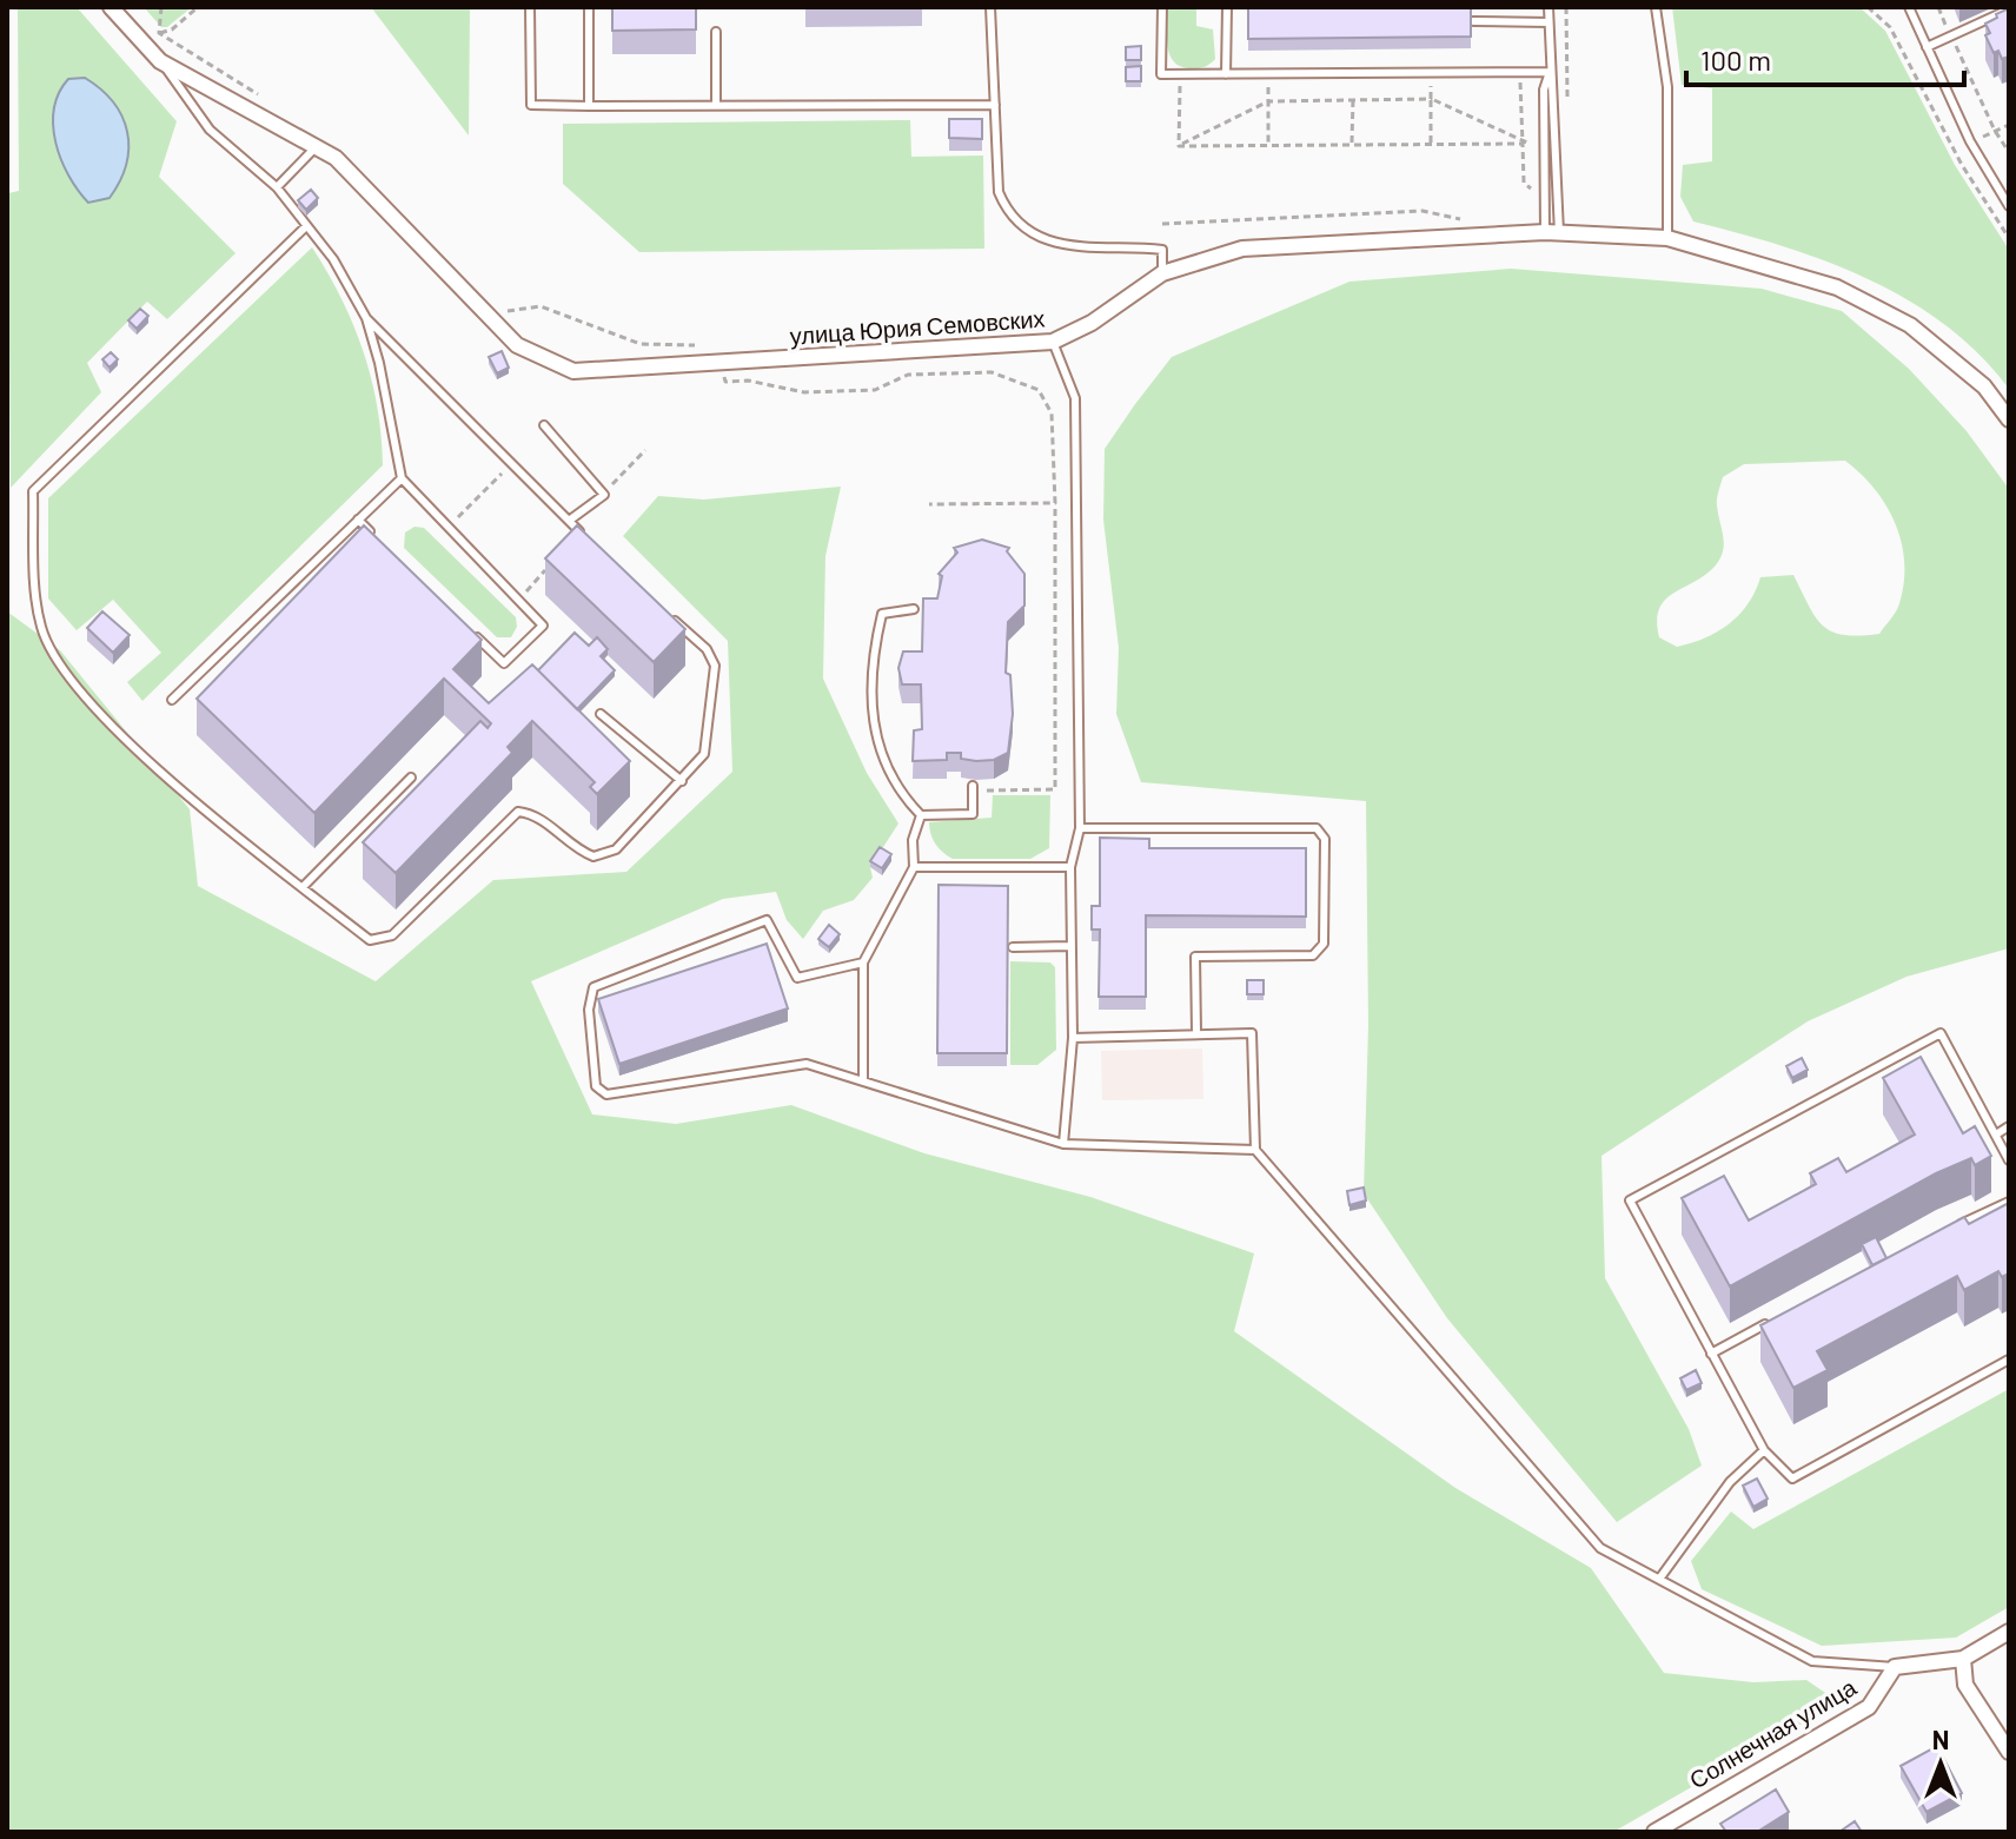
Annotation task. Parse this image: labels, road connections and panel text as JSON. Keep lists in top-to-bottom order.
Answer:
{
  "streets": {
    "street": ["улица Юрия Семовских", "Солнечная улица"]
  },
  "scale_bar": "100 m",
  "north": "top"
}
